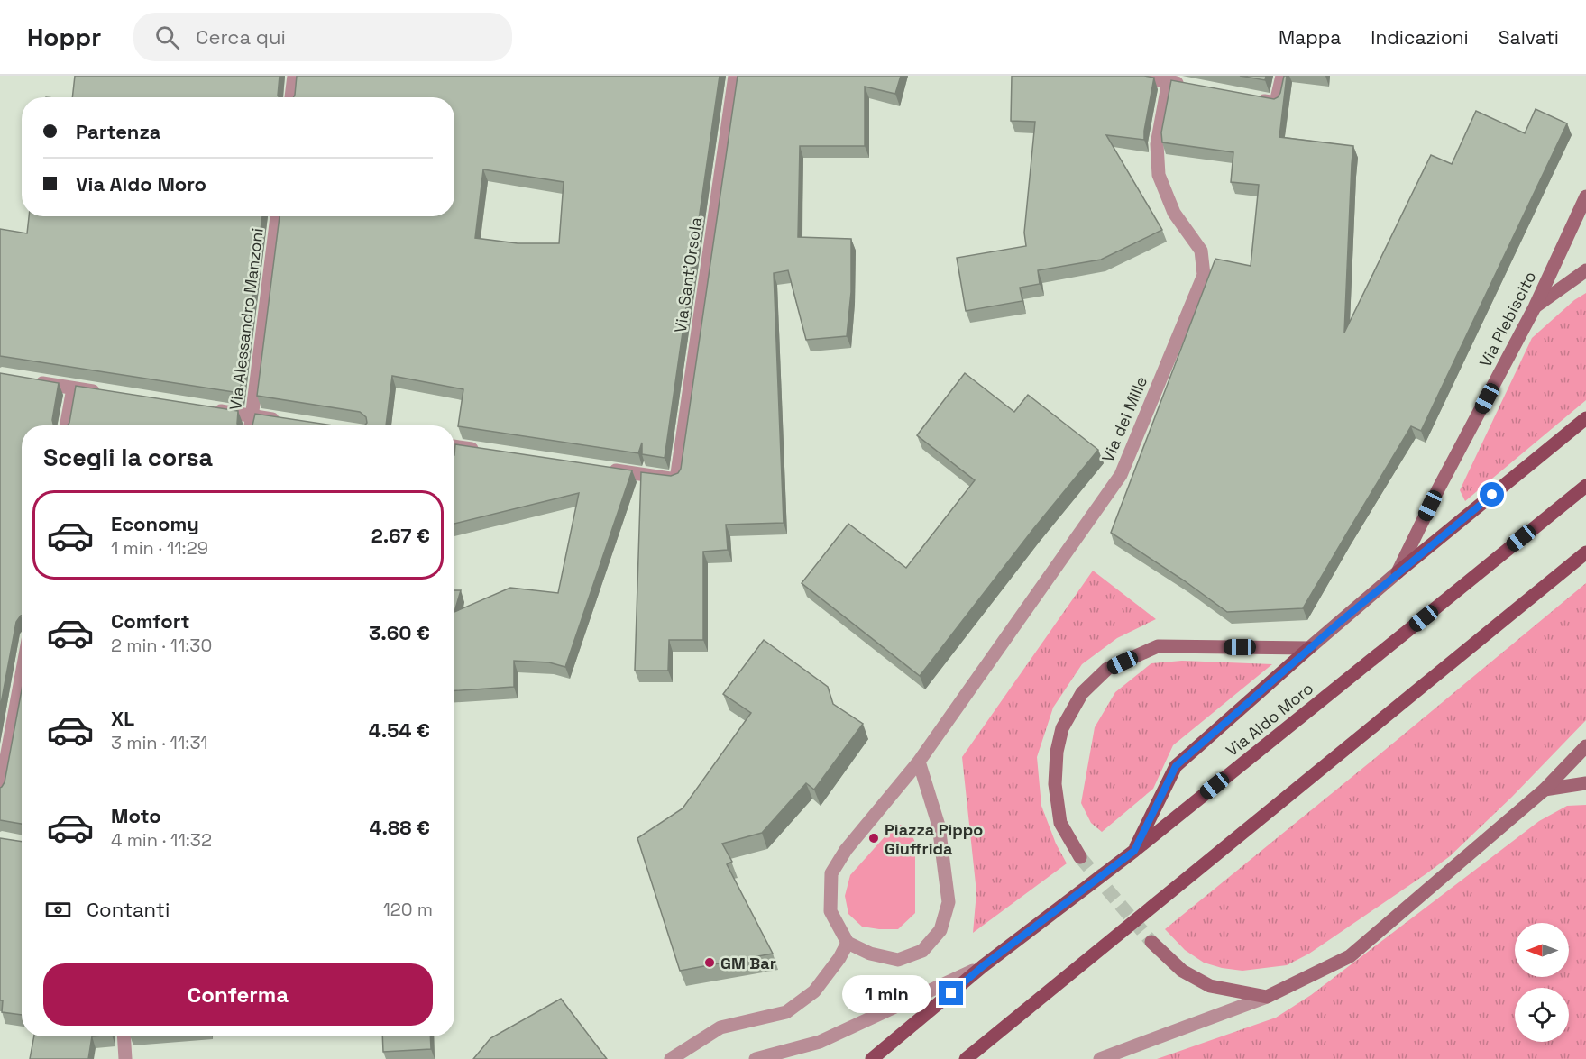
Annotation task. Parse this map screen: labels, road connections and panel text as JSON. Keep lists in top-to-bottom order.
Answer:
{
  "streets": {
    "main road": ["Via Plebiscito", "Via Aldo Moro"],
    "street": ["Via Sant'Orsola", "Via Alessandro Manzoni", "Via dei Mille"]
  },
  "places": ["Piazza Pippo Giuffrida", "GM Bar"],
  "north": "left",
  "page": {
    "header": "Hoppr",
    "search": "Cerca qui",
    "nav": ["Mappa", "Indicazioni", "Salvati"],
    "banner": ["Partenza", "Via Aldo Moro"],
    "heading": "Scegli la corsa",
    "list": [
      {
        "name": "Economy",
        "note": "1 min · 11:29",
        "value": "2.67 €"
      },
      {
        "name": "Comfort",
        "note": "2 min · 11:30",
        "value": "3.60 €"
      },
      {
        "name": "XL",
        "note": "3 min · 11:31",
        "value": "4.54 €"
      },
      {
        "name": "Moto",
        "note": "4 min · 11:32",
        "value": "4.88 €"
      }
    ],
    "pay": ["Contanti", "120 m"],
    "buttons": "Conferma",
    "bubble": "1 min"
  }
}
